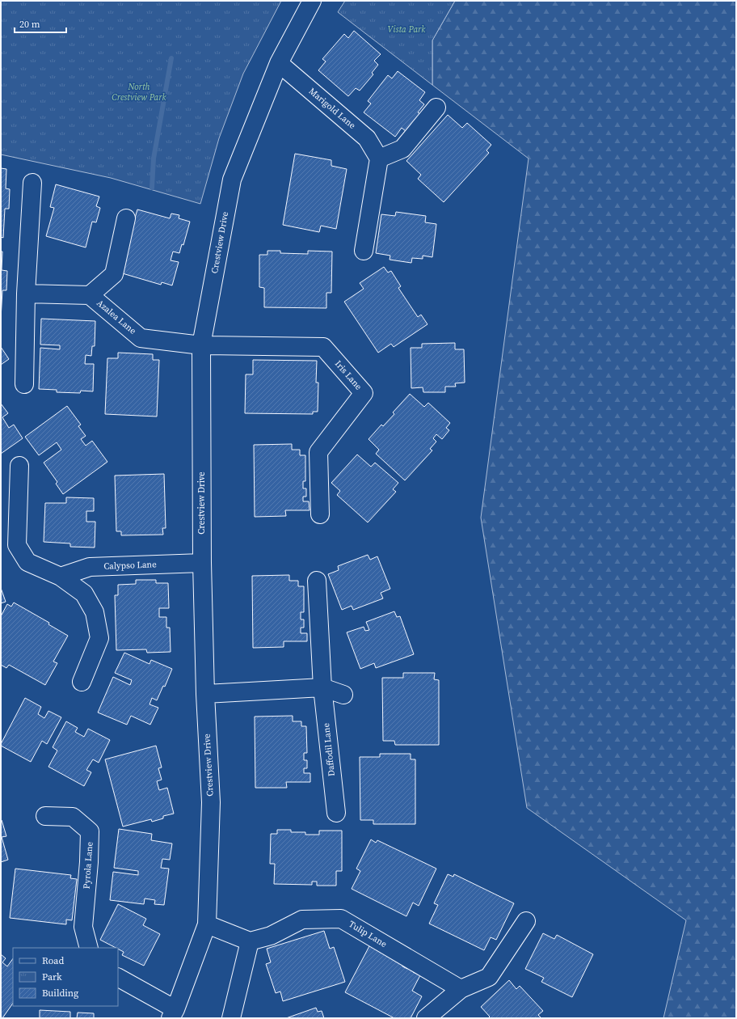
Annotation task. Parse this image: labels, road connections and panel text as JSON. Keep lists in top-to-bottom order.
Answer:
{
  "streets": {
    "street": [
      "Marigold Lane",
      "Crestview Drive",
      "Azalea Lane",
      "Iris Lane",
      "Calypso Lane",
      "Daffodil Lane",
      "Pyrola Lane",
      "Tulip Lane"
    ]
  },
  "crossings": [
    ["Marigold Lane", "Crestview Drive"],
    ["Crestview Drive", "Azalea Lane"],
    ["Crestview Drive", "Iris Lane"],
    ["Crestview Drive", "Calypso Lane"],
    ["Azalea Lane", "Iris Lane"]
  ],
  "parks": ["Vista Park", "North Crestview Park"],
  "legend": ["Road", "Park", "Building"],
  "scale_bar": "20 m"
}
